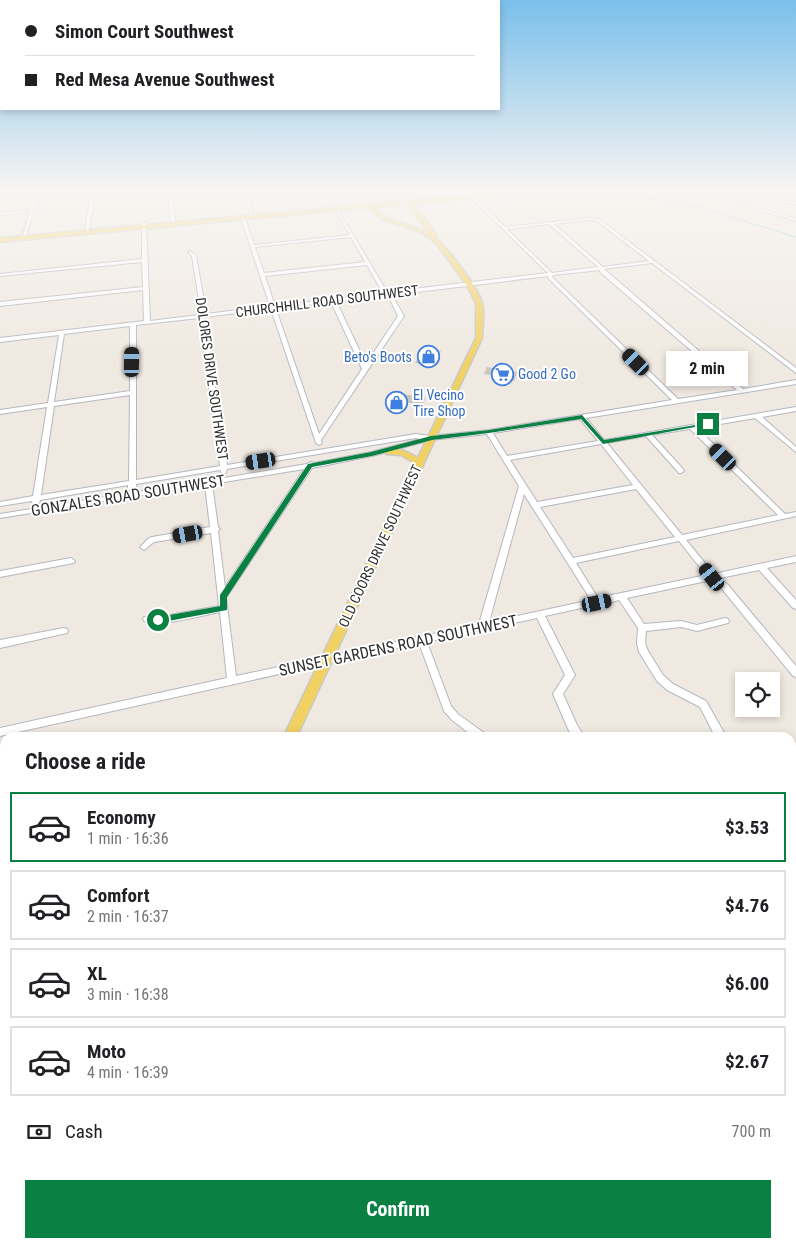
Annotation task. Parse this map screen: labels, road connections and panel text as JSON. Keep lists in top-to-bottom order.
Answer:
{
  "streets": {
    "main road": ["OLD COORS DRIVE SOUTHWEST"],
    "street": [
      "CHURCHHILL ROAD SOUTHWEST",
      "DOLORES DRIVE SOUTHWEST",
      "GONZALES ROAD SOUTHWEST",
      "SUNSET GARDENS ROAD SOUTHWEST"
    ]
  },
  "crossings": [
    ["CHURCHHILL ROAD SOUTHWEST", "DOLORES DRIVE SOUTHWEST"],
    ["CHURCHHILL ROAD SOUTHWEST", "OLD COORS DRIVE SOUTHWEST"],
    ["DOLORES DRIVE SOUTHWEST", "GONZALES ROAD SOUTHWEST"],
    ["DOLORES DRIVE SOUTHWEST", "SUNSET GARDENS ROAD SOUTHWEST"],
    ["GONZALES ROAD SOUTHWEST", "OLD COORS DRIVE SOUTHWEST"],
    ["OLD COORS DRIVE SOUTHWEST", "SUNSET GARDENS ROAD SOUTHWEST"]
  ],
  "places": {
    "shop": ["Beto's Boots", "El Vecino Tire Shop"],
    "supermarket": ["Good 2 Go"]
  },
  "page": {
    "banner": ["Simon Court Southwest", "Red Mesa Avenue Southwest"],
    "bubble": "2 min",
    "heading": "Choose a ride",
    "list": [
      {
        "name": "Economy",
        "note": "1 min · 16:36",
        "value": "$3.53"
      },
      {
        "name": "Comfort",
        "note": "2 min · 16:37",
        "value": "$4.76"
      },
      {
        "name": "XL",
        "note": "3 min · 16:38",
        "value": "$6.00"
      },
      {
        "name": "Moto",
        "note": "4 min · 16:39",
        "value": "$2.67"
      }
    ],
    "pay": ["Cash", "700 m"],
    "buttons": "Confirm"
  }
}
